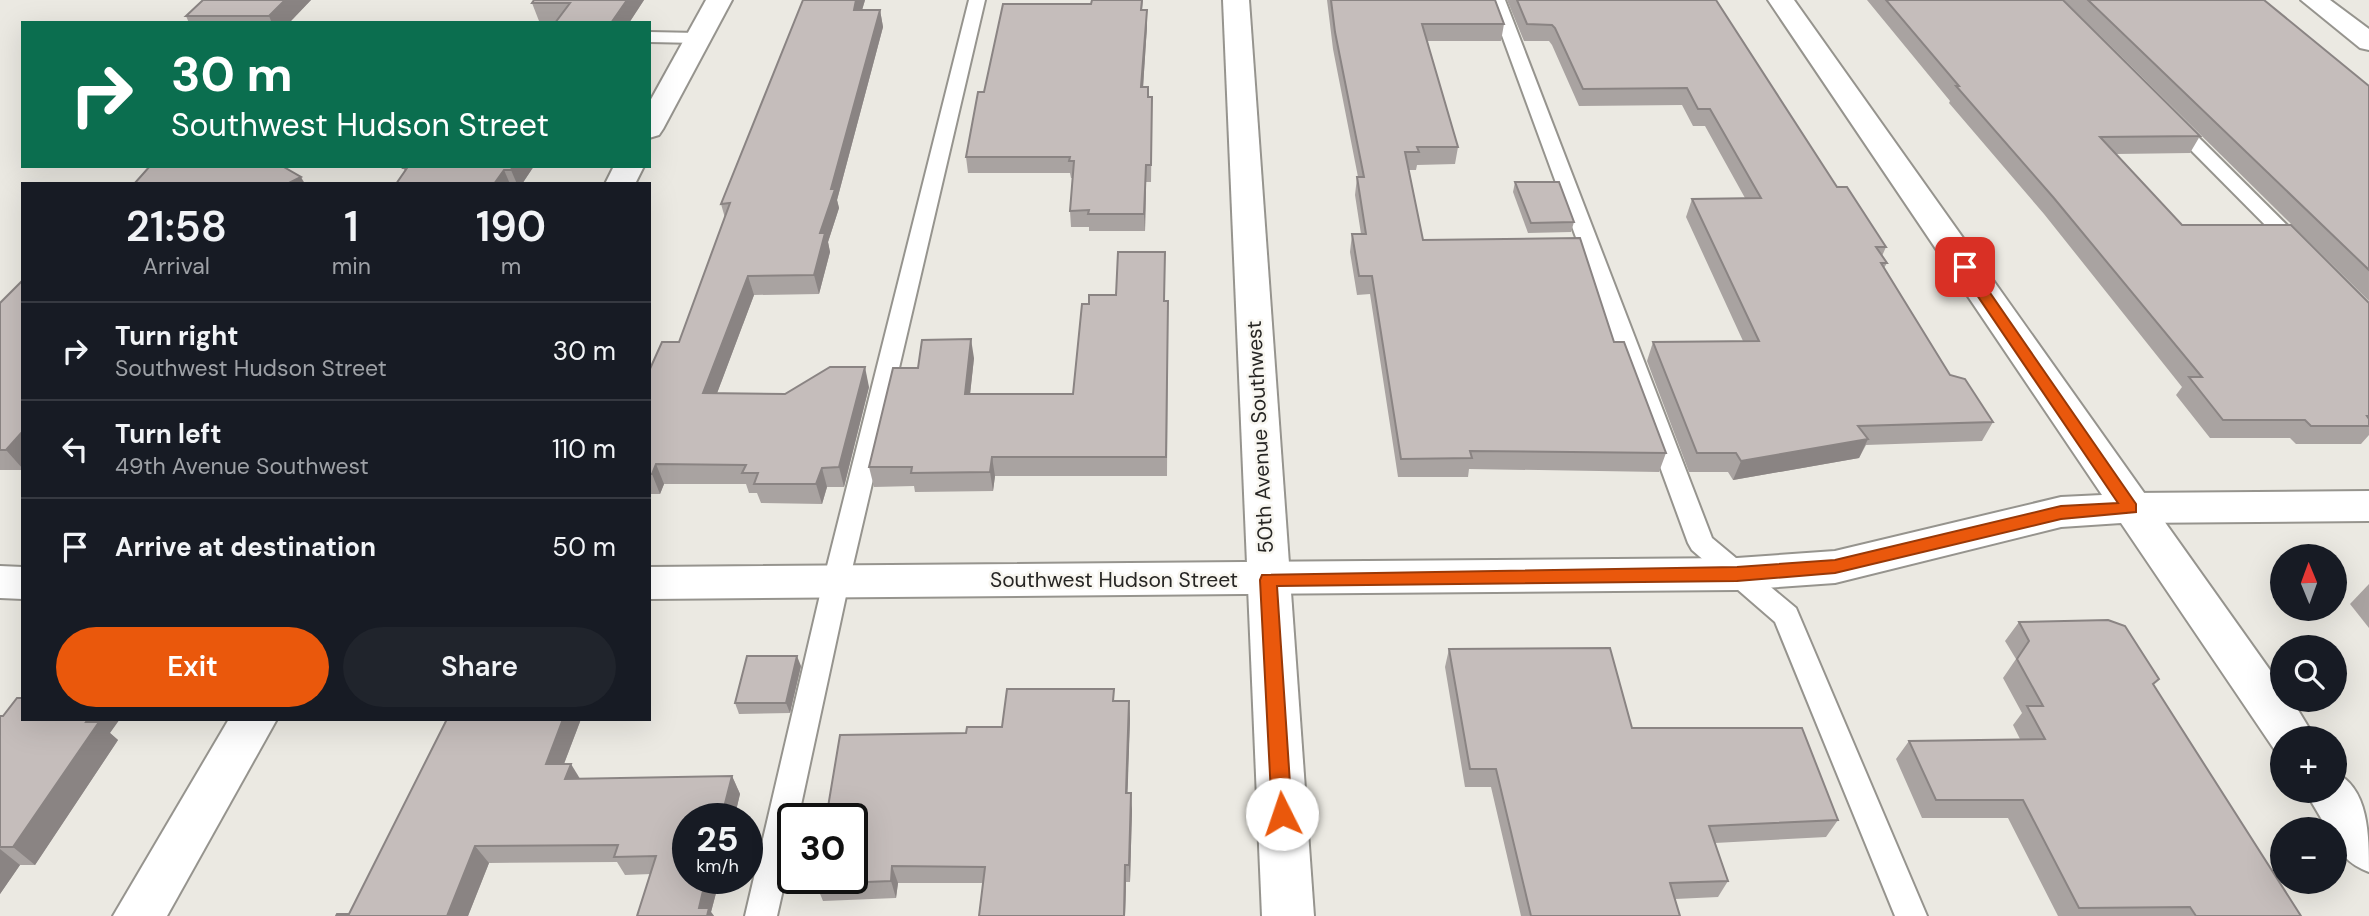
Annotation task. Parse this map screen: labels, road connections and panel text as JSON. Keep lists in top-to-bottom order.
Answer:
{
  "streets": {
    "street": ["50th Avenue Southwest", "Southwest Hudson Street"]
  },
  "crossings": [
    ["50th Avenue Southwest", "Southwest Hudson Street"]
  ],
  "north": "top",
  "page": {
    "turn": ["30 m", "Southwest Hudson Street"],
    "eta": [
      "21:58",
      "Arrival",
      "1",
      "min",
      "190",
      "m"
    ],
    "list": [
      {
        "name": "Turn right",
        "note": "Southwest Hudson Street",
        "value": "30 m"
      },
      {
        "name": "Turn left",
        "note": "49th Avenue Southwest",
        "value": "110 m"
      },
      {
        "name": "Arrive at destination",
        "value": "50 m"
      }
    ],
    "map_buttons": ["+", "−"],
    "buttons": ["Exit", "Share"],
    "speed": "25 km/h",
    "limit": "30"
  }
}
